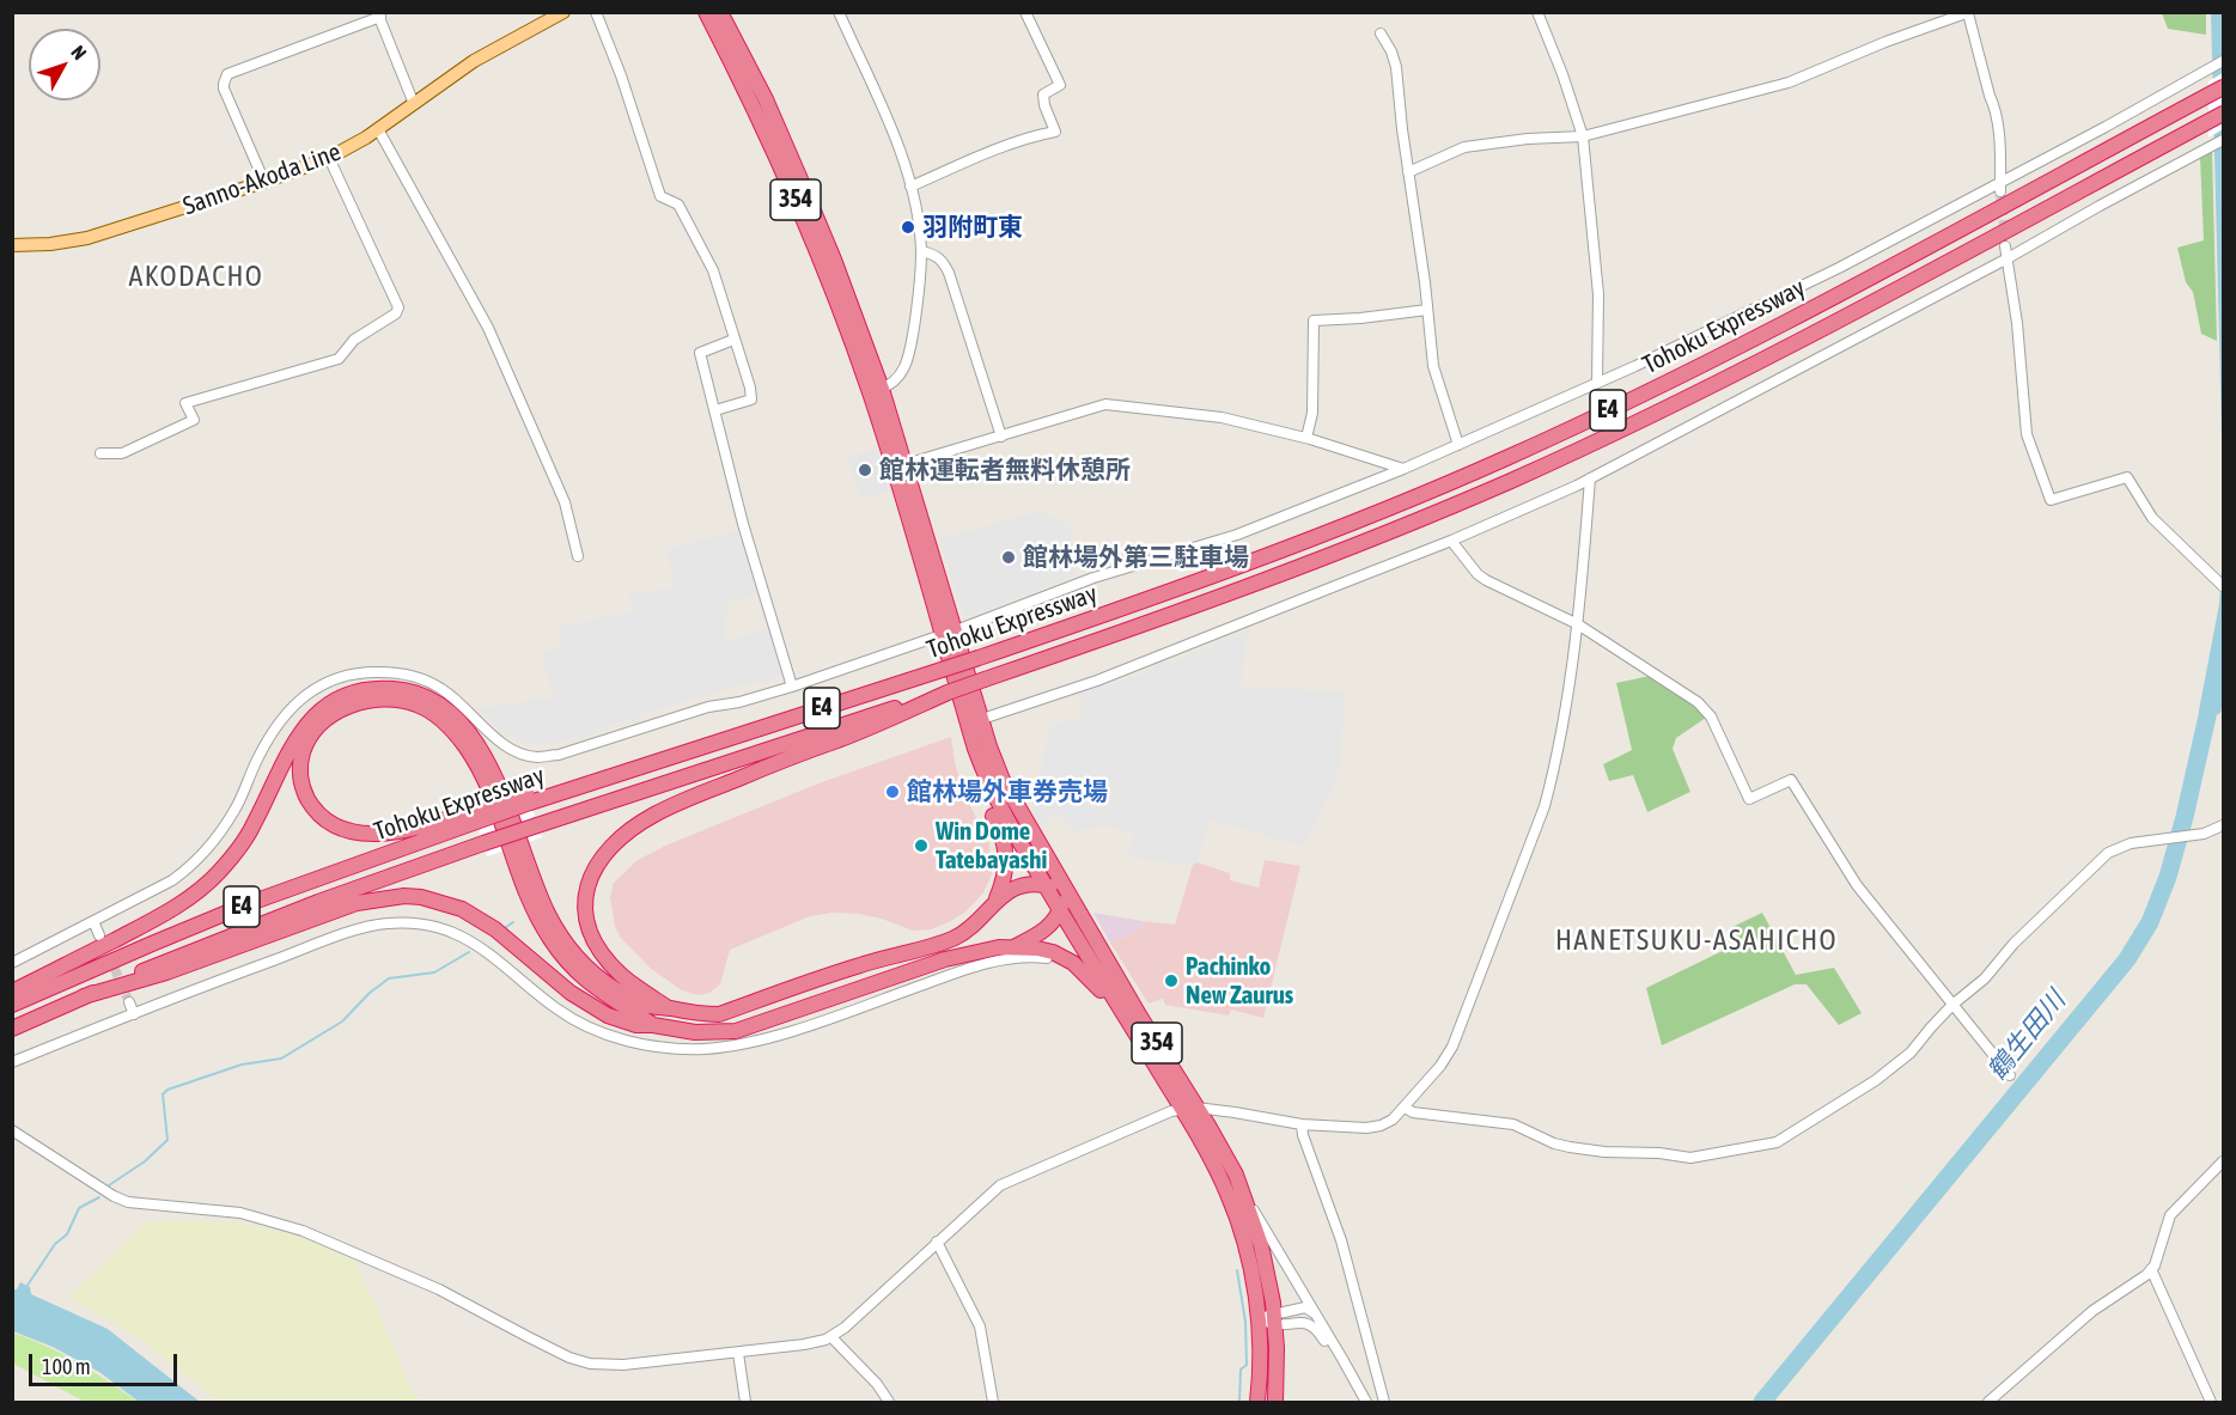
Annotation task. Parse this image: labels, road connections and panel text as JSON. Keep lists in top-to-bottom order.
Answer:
{
  "streets": {
    "highway": ["354", "Tohoku Expressway", "E4"],
    "main road": ["Sanno-Akoda Line"]
  },
  "districts": ["AKODACHO", "HANETSUKU-ASAHICHO"],
  "water": ["鶴生田川"],
  "places": [
    "羽附町東",
    "館林運転者無料休憩所",
    "館林場外第三駐車場",
    "館林場外車券売場",
    "Win Dome Tatebayashi",
    "Pachinko New Zaurus"
  ],
  "scale_bar": "100 m",
  "north": "top right"
}
